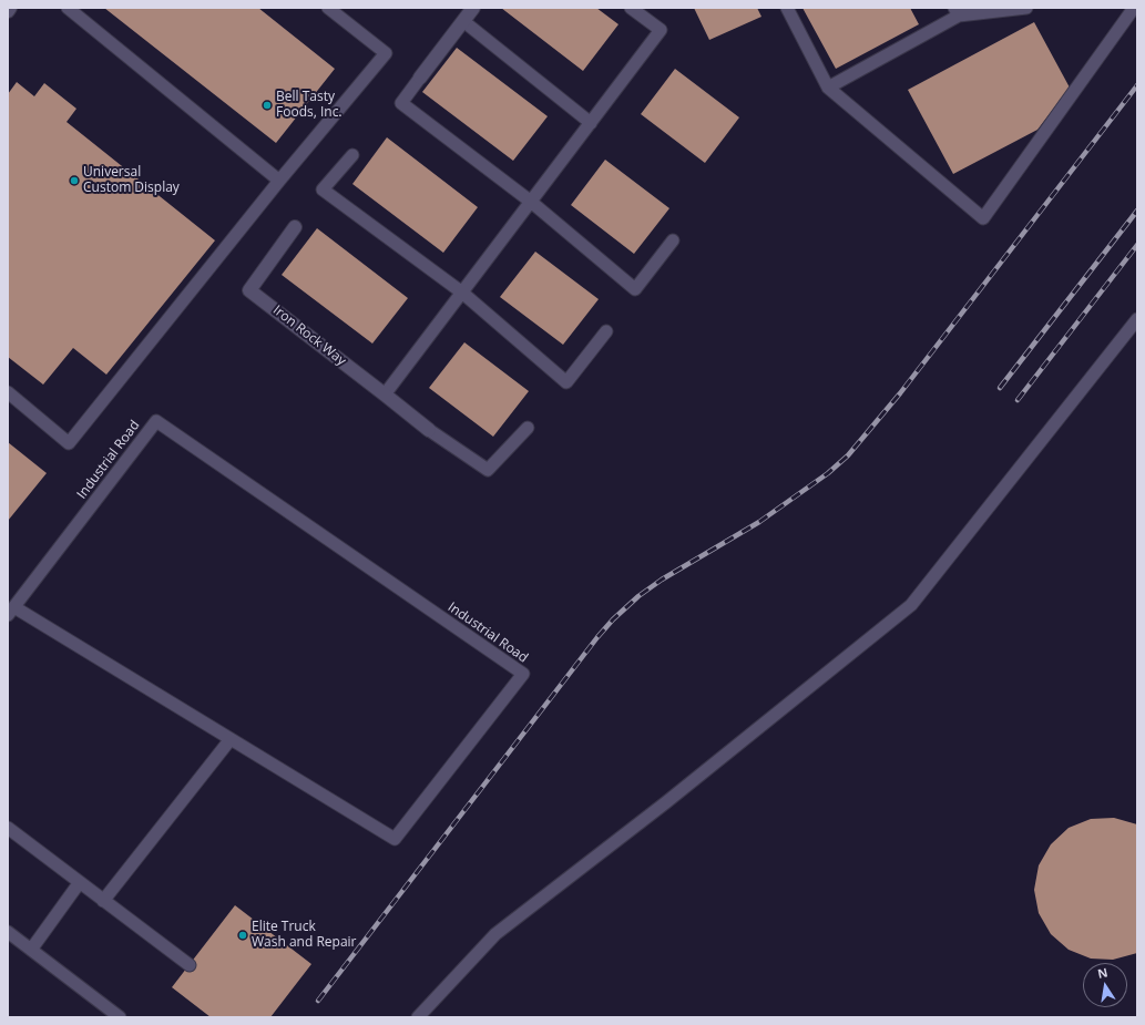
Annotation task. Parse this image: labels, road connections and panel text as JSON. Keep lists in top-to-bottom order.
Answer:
{
  "streets": {
    "street": ["Iron Rock Way"],
    "lane": ["Industrial Road"]
  },
  "places": ["Bell Tasty Foods, Inc.", "Universal Custom Display", "Elite Truck Wash and Repair"],
  "north": "top"
}
